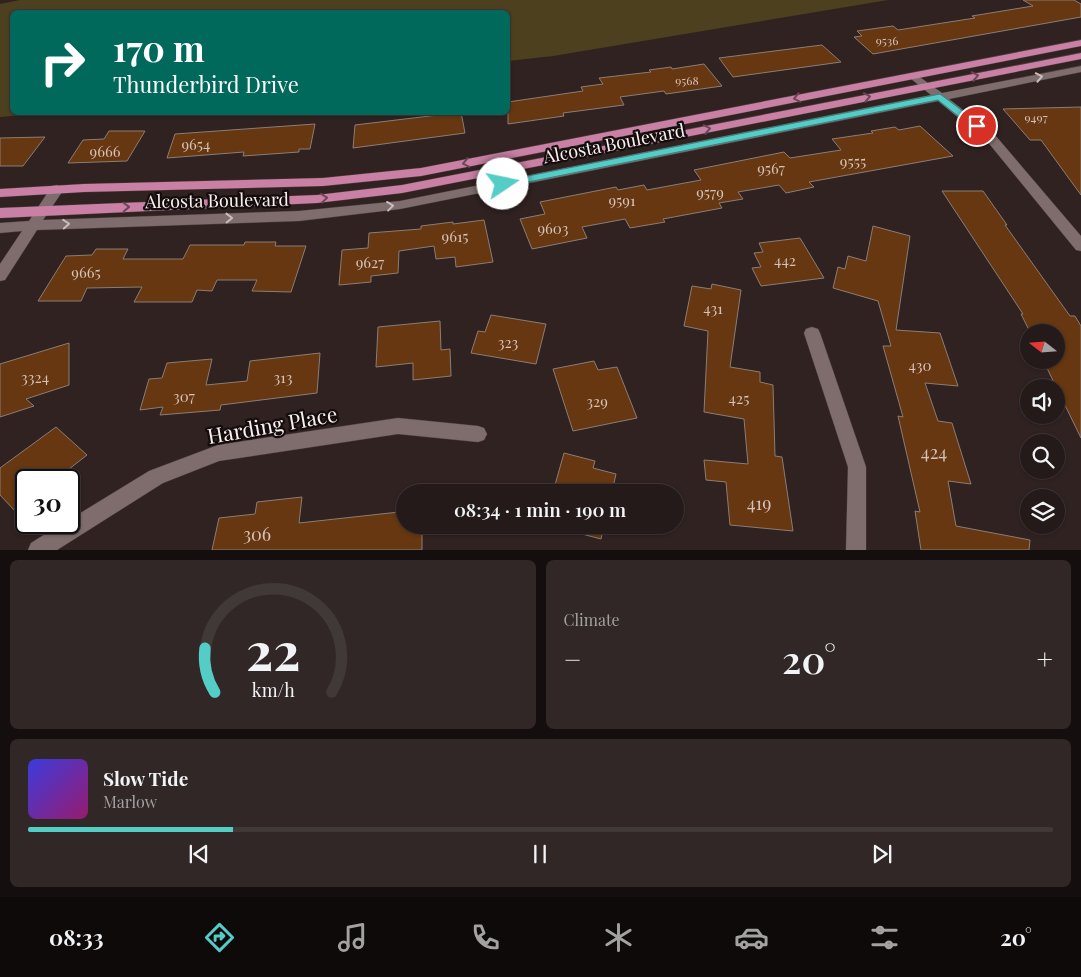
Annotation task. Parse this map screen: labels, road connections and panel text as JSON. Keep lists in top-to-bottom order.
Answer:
{
  "streets": {
    "main road": ["Alcosta Boulevard"],
    "street": ["Harding Place"]
  },
  "house_numbers": [
    "9536",
    "9568",
    "9497",
    "9654",
    "9666",
    "9555",
    "9567",
    "9579",
    "9591",
    "9603",
    "9615",
    "442",
    "9627",
    "9665",
    "431",
    "323",
    "430",
    "3324",
    "313",
    "307",
    "425",
    "329",
    "424",
    "419",
    "306"
  ],
  "north": "left",
  "page": {
    "turn": ["170 m", "Thunderbird Drive"],
    "limit": "30",
    "trip": "08:34 · 1 min · 190 m",
    "tile": "Climate",
    "heat": ["−", "20°", "+"],
    "song": ["Slow Tide", "Marlow"],
    "tabs": ["08:33", "20°"],
    "gauge": ["22", "km/h"]
  }
}
